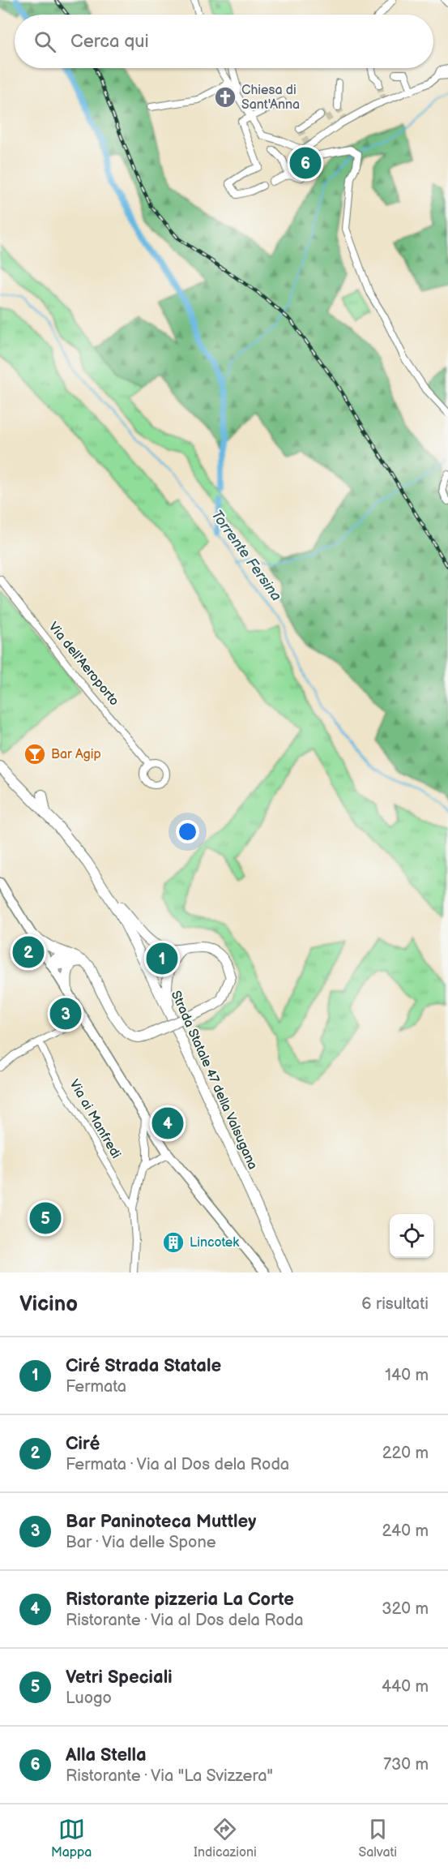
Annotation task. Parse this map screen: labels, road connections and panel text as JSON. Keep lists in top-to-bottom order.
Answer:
{
  "streets": {
    "highway": ["Strada Statale 47 della Valsugana"],
    "street": ["Via dell'Aeroporto", "Via ai Manfredi"]
  },
  "water": ["Torrente Fersina"],
  "places": {
    "church": ["Chiesa di Sant'Anna"],
    "bar": ["Bar Agip"],
    "building": ["Lincotek"]
  },
  "page": {
    "search": "Cerca qui",
    "pins": [
      "6",
      "2",
      "1",
      "3",
      "4",
      "5"
    ],
    "heading": ["Vicino", "6 risultati"],
    "list": [
      {
        "mark": "1",
        "name": "Ciré Strada Statale",
        "note": "Fermata",
        "value": "140 m"
      },
      {
        "mark": "2",
        "name": "Ciré",
        "note": "Fermata · Via al Dos dela Roda",
        "value": "220 m"
      },
      {
        "mark": "3",
        "name": "Bar Paninoteca Muttley",
        "note": "Bar · Via delle Spone",
        "value": "240 m"
      },
      {
        "mark": "4",
        "name": "Ristorante pizzeria La Corte",
        "note": "Ristorante · Via al Dos dela Roda",
        "value": "320 m"
      },
      {
        "mark": "5",
        "name": "Vetri Speciali",
        "note": "Luogo",
        "value": "440 m"
      },
      {
        "mark": "6",
        "name": "Alla Stella",
        "note": "Ristorante · Via \"La Svizzera\"",
        "value": "730 m"
      }
    ],
    "nav": ["Mappa", "Indicazioni", "Salvati"]
  }
}
